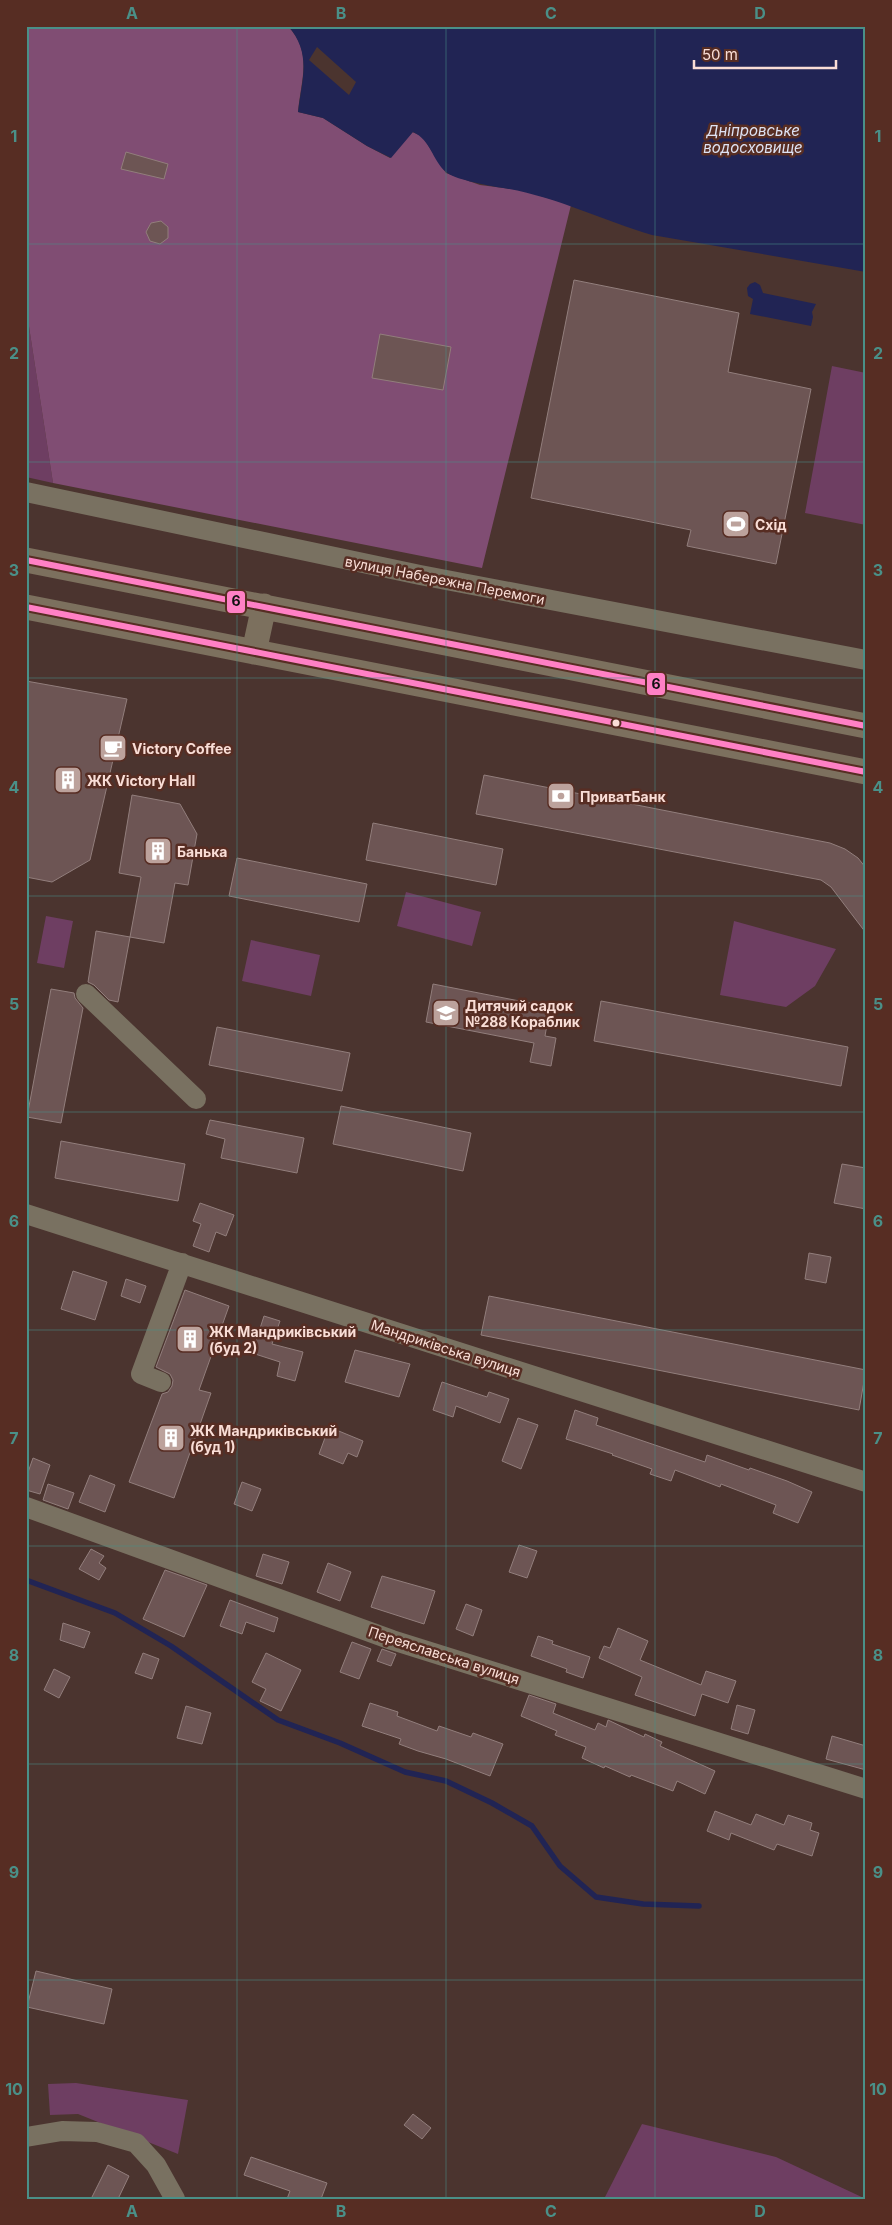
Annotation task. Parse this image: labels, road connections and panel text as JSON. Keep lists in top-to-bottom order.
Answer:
{
  "streets": {
    "street": ["вулиця Набережна Перемоги", "Мандриківська вулиця", "Переяславська вулиця"]
  },
  "water": ["Дніпровське водосховище"],
  "places": {
    "sports": ["Схід"],
    "cafe": ["Victory Coffee"],
    "building": [
      "ЖК Victory Hall",
      "Банька",
      "ЖК Мандриківський (буд 2)",
      "ЖК Мандриківський (буд 1)"
    ],
    "bank": ["ПриватБанк"],
    "school or university": ["Дитячий садок №288 Кораблик"]
  },
  "lines": ["transit line 6"],
  "scale_bar": "50 m",
  "grid": {
    "columns": [
      "A",
      "B",
      "C",
      "D"
    ],
    "rows": [
      "1",
      "2",
      "3",
      "4",
      "5",
      "6",
      "7",
      "8",
      "9",
      "10"
    ]
  }
}
